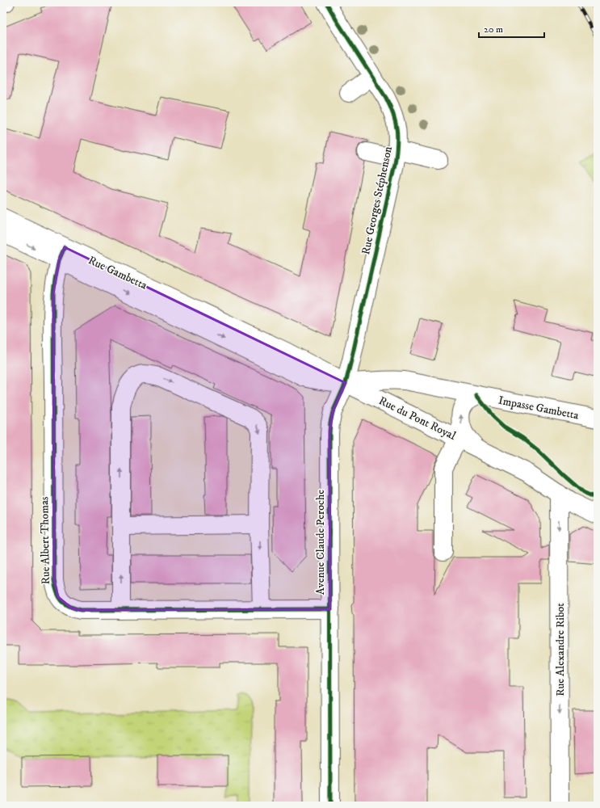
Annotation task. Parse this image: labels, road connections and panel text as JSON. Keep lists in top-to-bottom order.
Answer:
{
  "streets": {
    "street": [
      "Rue Georges Stéphenson",
      "Rue Gambetta",
      "Impasse Gambetta",
      "Rue du Pont Royal",
      "Rue Albert Thomas",
      "Avenue Claude Peroche",
      "Rue Alexandre Ribot"
    ]
  },
  "crossings": [
    ["Rue Georges Stéphenson", "Avenue Claude Peroche"],
    ["Rue Gambetta", "Impasse Gambetta"],
    ["Rue Gambetta", "Rue du Pont Royal"],
    ["Rue Gambetta", "Rue Albert Thomas"],
    ["Impasse Gambetta", "Rue du Pont Royal"],
    ["Impasse Gambetta", "Rue Albert Thomas"],
    ["Impasse Gambetta", "Avenue Claude Peroche"],
    ["Rue du Pont Royal", "Avenue Claude Peroche"],
    ["Rue du Pont Royal", "Rue Alexandre Ribot"],
    ["Rue Albert Thomas", "Avenue Claude Peroche"]
  ],
  "one_way": ["Impasse Gambetta", "Rue Alexandre Ribot"],
  "scale_bar": "20 m"
}
